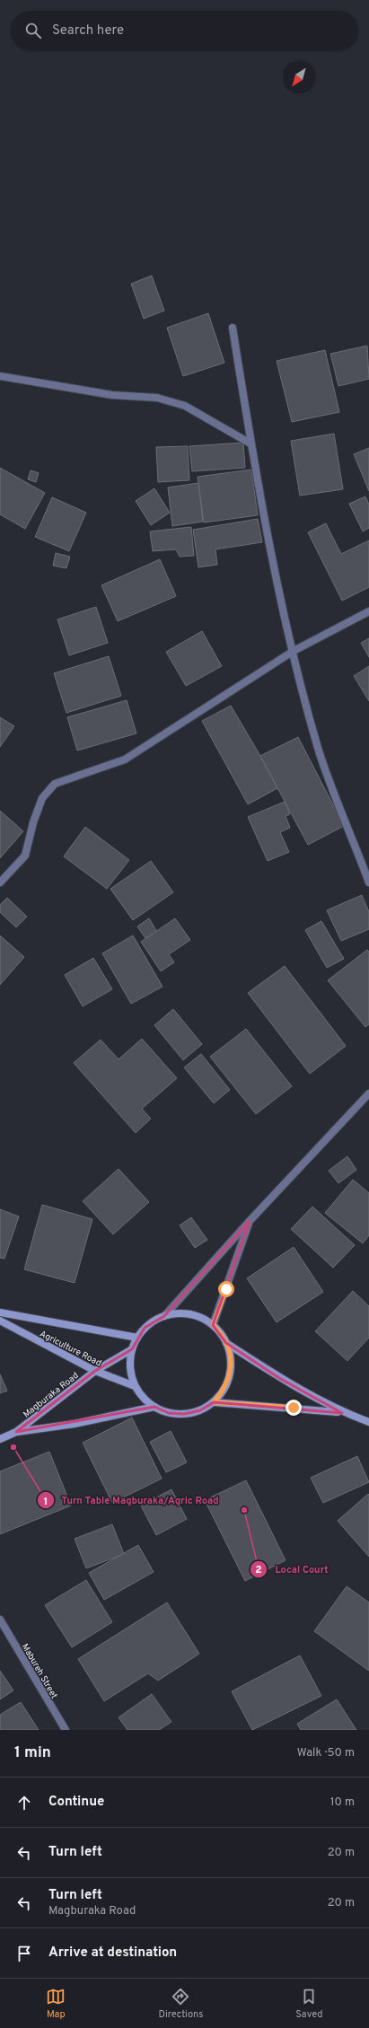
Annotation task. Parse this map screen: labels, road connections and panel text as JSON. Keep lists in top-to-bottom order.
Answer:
{
  "streets": {
    "main road": ["Agriculture Road", "Magburaka Road"],
    "street": ["Mabureh Street"]
  },
  "crossings": [
    ["Agriculture Road", "Magburaka Road"]
  ],
  "places": ["Turn Table Magburaka/Agric Road", "Local Court"],
  "north": "bottom left",
  "page": {
    "search": "Search here",
    "heading": ["1 min", "Walk · 50 m"],
    "list": [
      ["Continue", "10 m"],
      ["Turn left", "20 m"],
      ["Turn left", "Magburaka Road", "20 m"],
      "Arrive at destination"
    ],
    "nav": ["Map", "Directions", "Saved"]
  }
}
